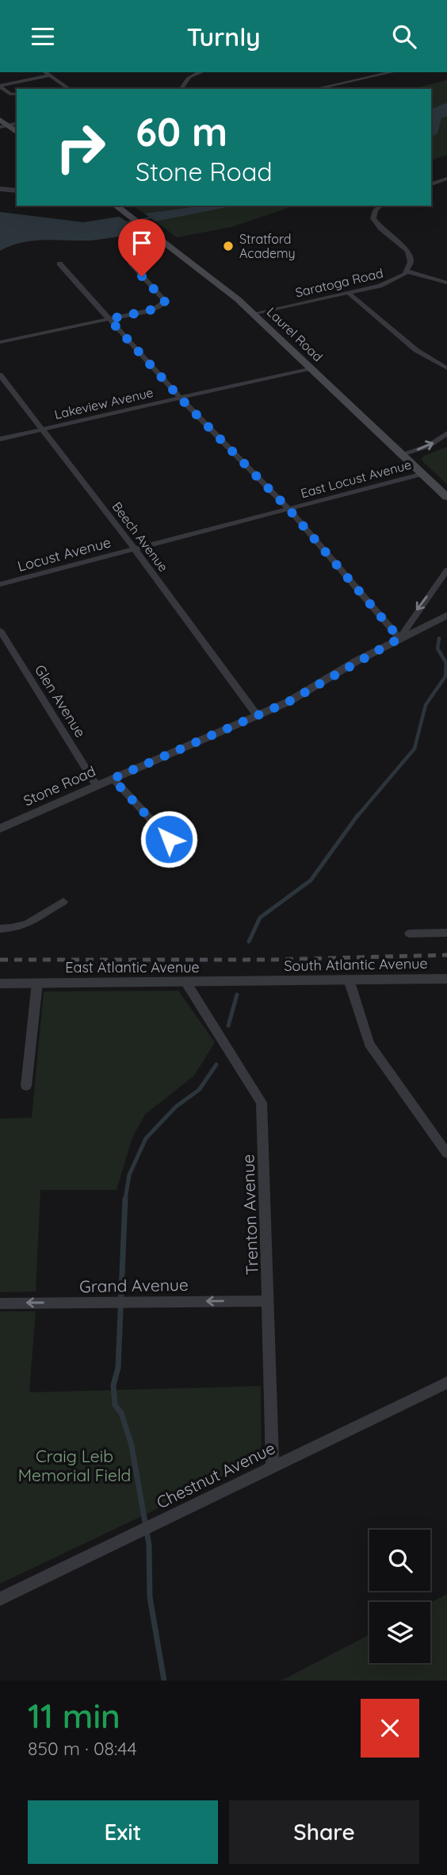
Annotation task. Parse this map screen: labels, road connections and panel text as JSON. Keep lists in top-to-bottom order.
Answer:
{
  "streets": {
    "main road": ["Laurel Road"],
    "street": [
      "Saratoga Road",
      "Lakeview Avenue",
      "East Locust Avenue",
      "Beech Avenue",
      "Locust Avenue",
      "Glen Avenue",
      "Stone Road",
      "South Atlantic Avenue",
      "East Atlantic Avenue",
      "Trenton Avenue",
      "Grand Avenue",
      "Chestnut Avenue"
    ]
  },
  "crossings": [
    ["Saratoga Road", "Laurel Road"],
    ["Laurel Road", "Lakeview Avenue"],
    ["Laurel Road", "East Locust Avenue"],
    ["Lakeview Avenue", "Beech Avenue"],
    ["East Locust Avenue", "Beech Avenue"],
    ["East Locust Avenue", "Locust Avenue"],
    ["Beech Avenue", "Locust Avenue"],
    ["Beech Avenue", "Stone Road"],
    ["Glen Avenue", "Stone Road"],
    ["South Atlantic Avenue", "East Atlantic Avenue"],
    ["East Atlantic Avenue", "Trenton Avenue"],
    ["Trenton Avenue", "Grand Avenue"],
    ["Trenton Avenue", "Chestnut Avenue"]
  ],
  "one_way": ["Grand Avenue"],
  "parks": ["Craig Leib Memorial Field"],
  "places": ["Stratford Academy"],
  "page": {
    "header": "Turnly",
    "turn": ["60 m", "Stone Road"],
    "heading": ["11 min", "850 m · 08:44"],
    "buttons": ["Exit", "Share"]
  }
}
